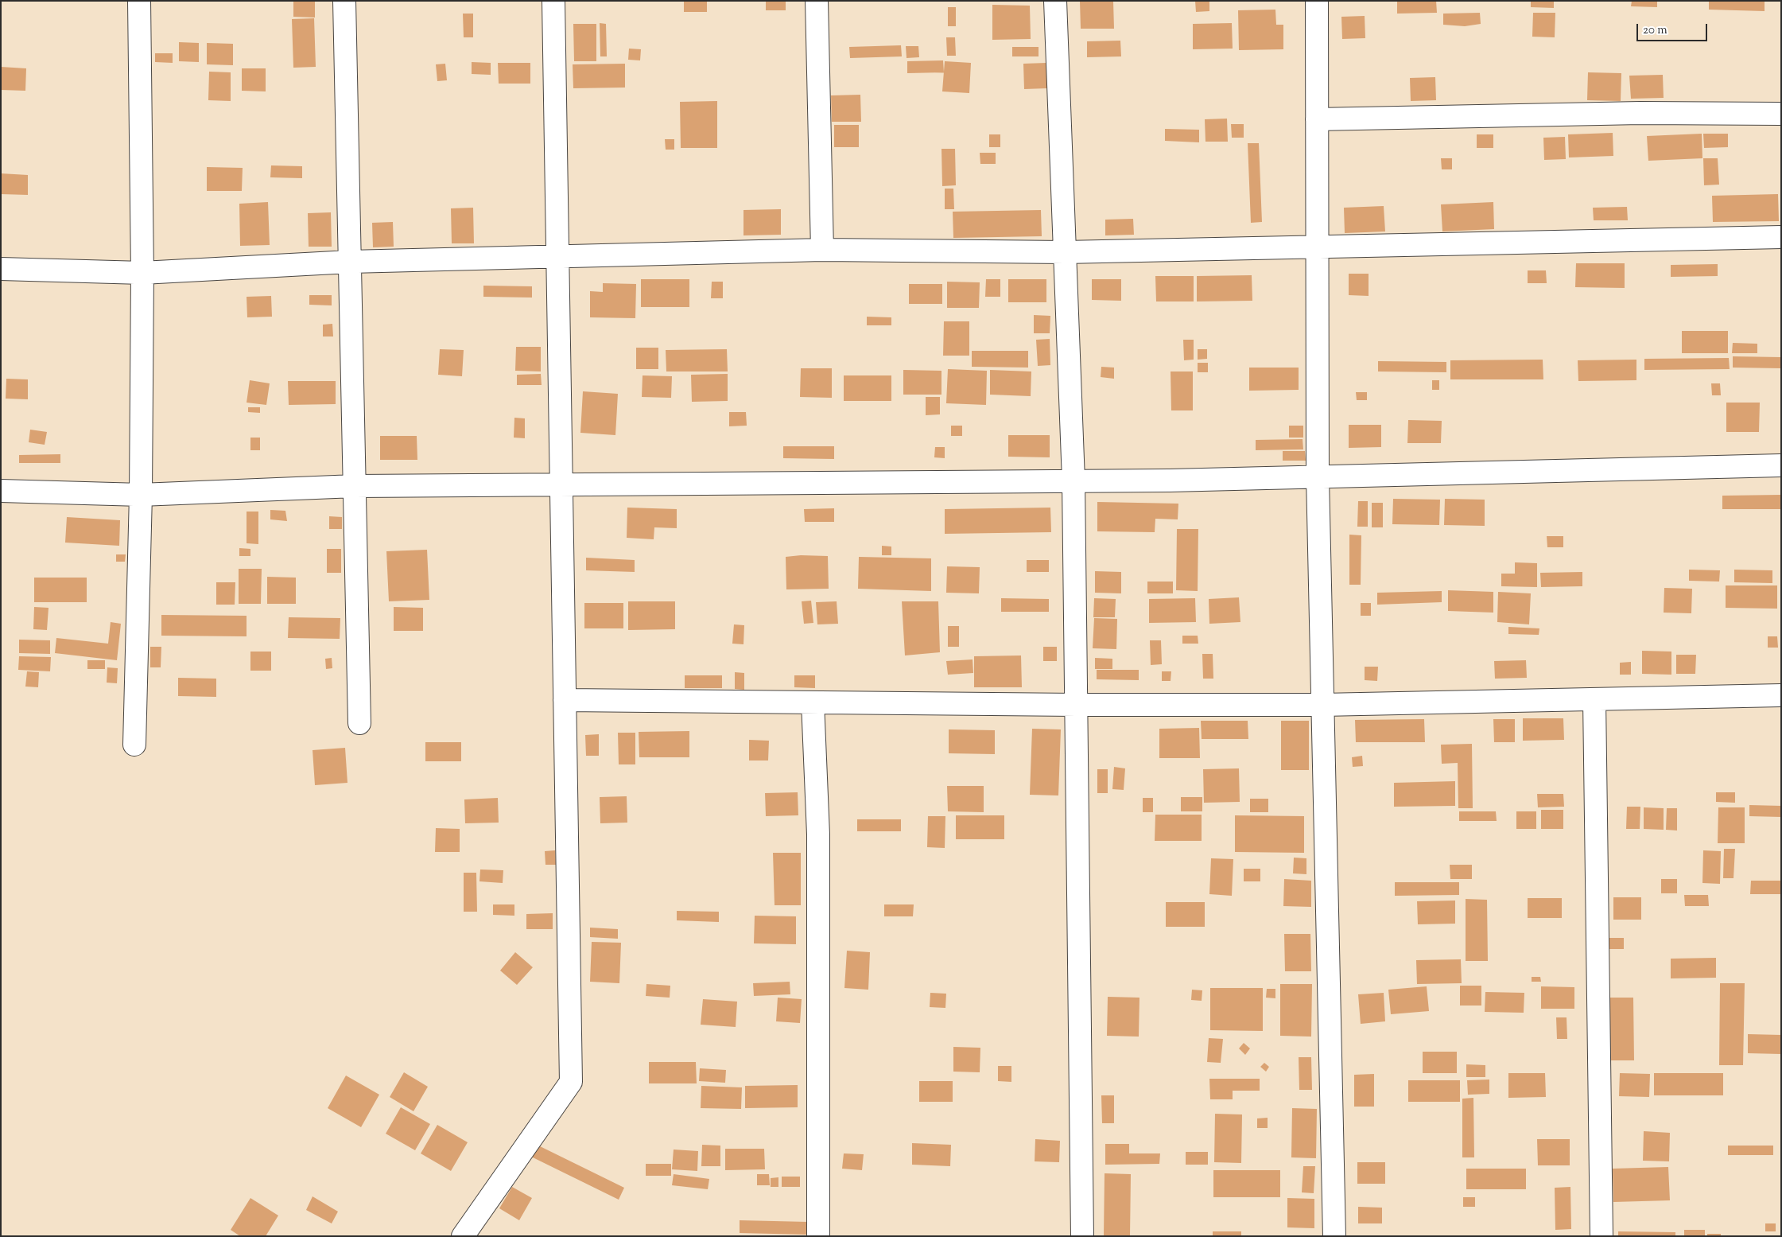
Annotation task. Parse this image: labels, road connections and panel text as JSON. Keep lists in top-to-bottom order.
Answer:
{
  "scale_bar": "20 m"
}
